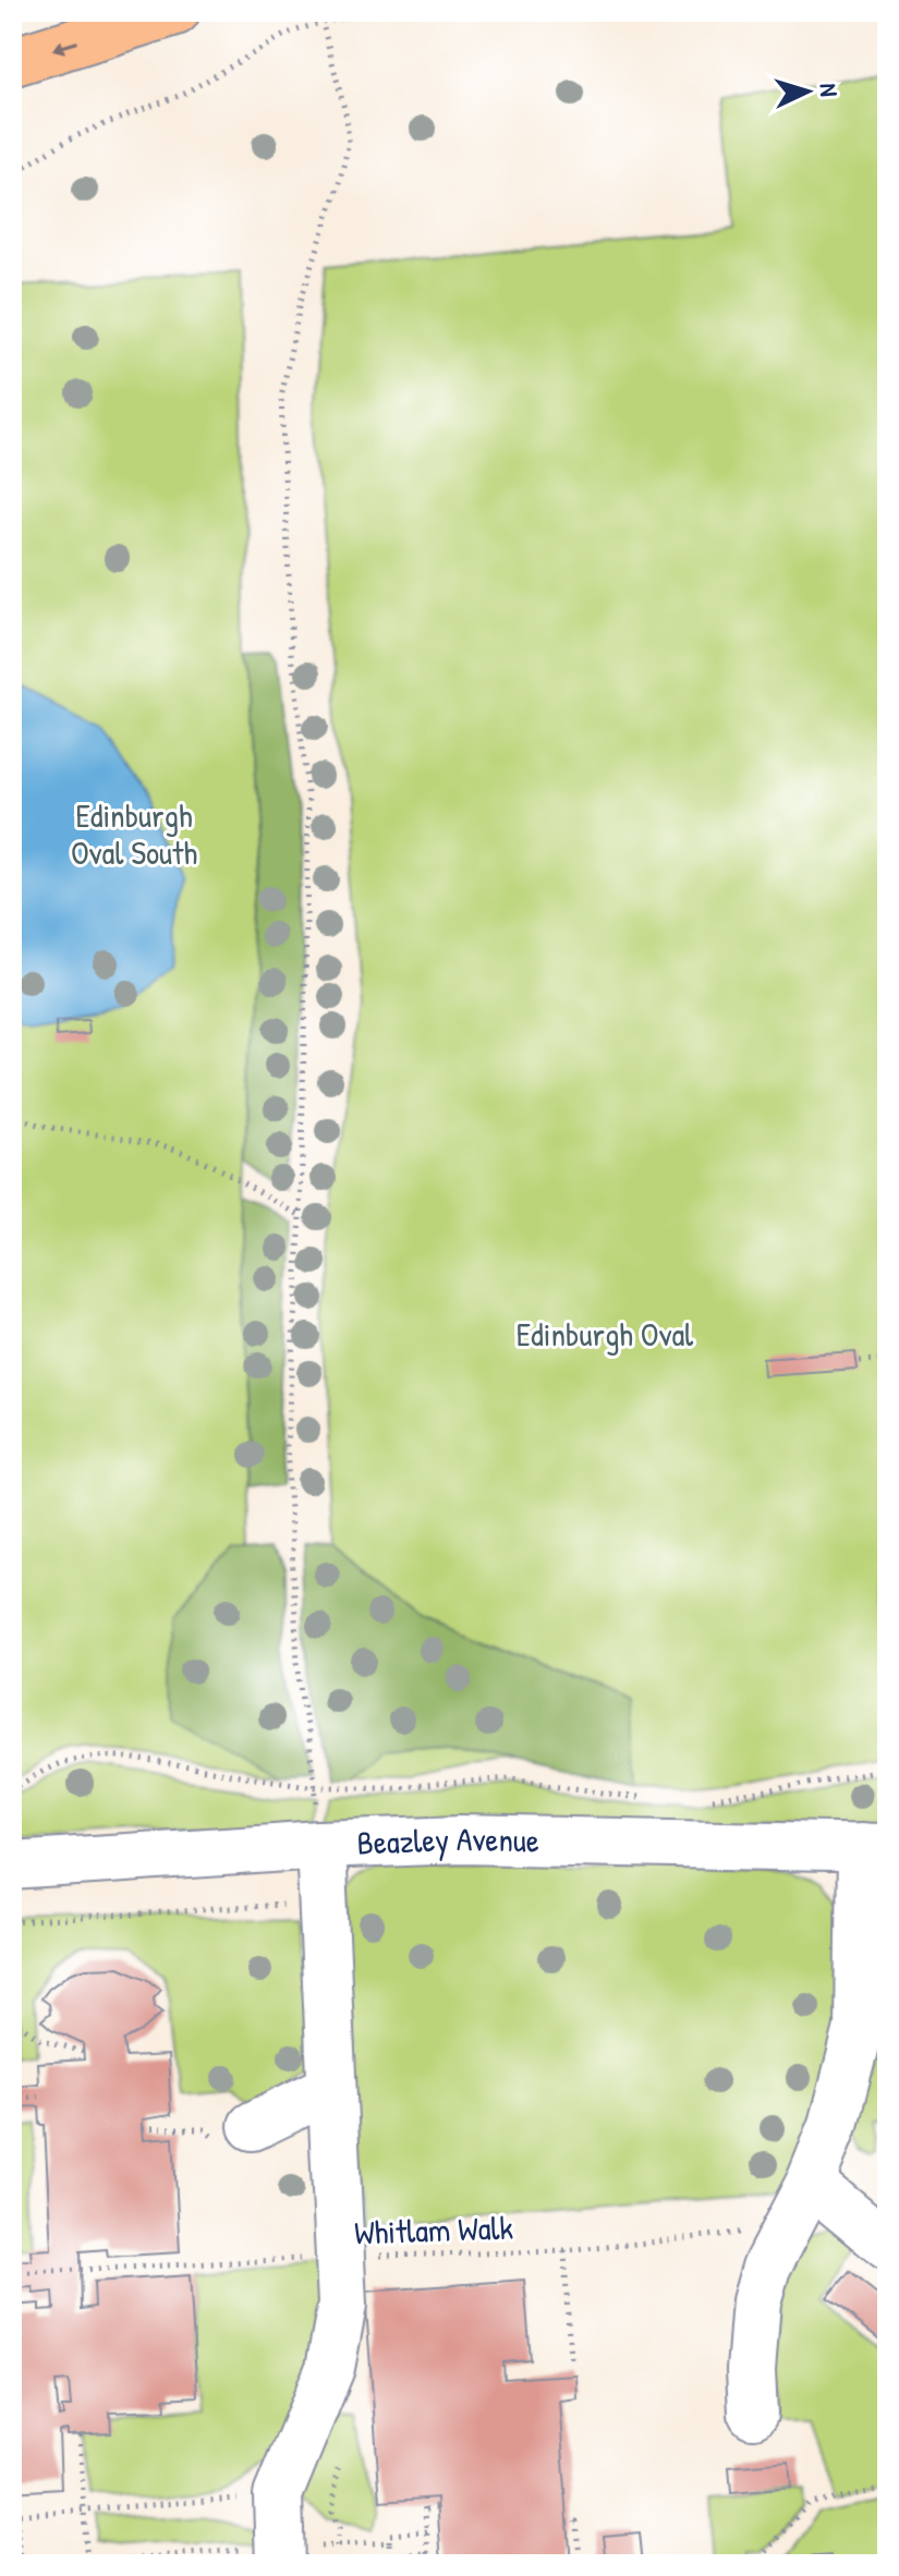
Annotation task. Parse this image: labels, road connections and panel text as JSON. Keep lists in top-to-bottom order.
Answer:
{
  "streets": {
    "street": ["Beazley Avenue"],
    "path": ["Whitlam Walk"]
  },
  "parks": ["Edinburgh Oval South", "Edinburgh Oval"],
  "north": "right"
}
